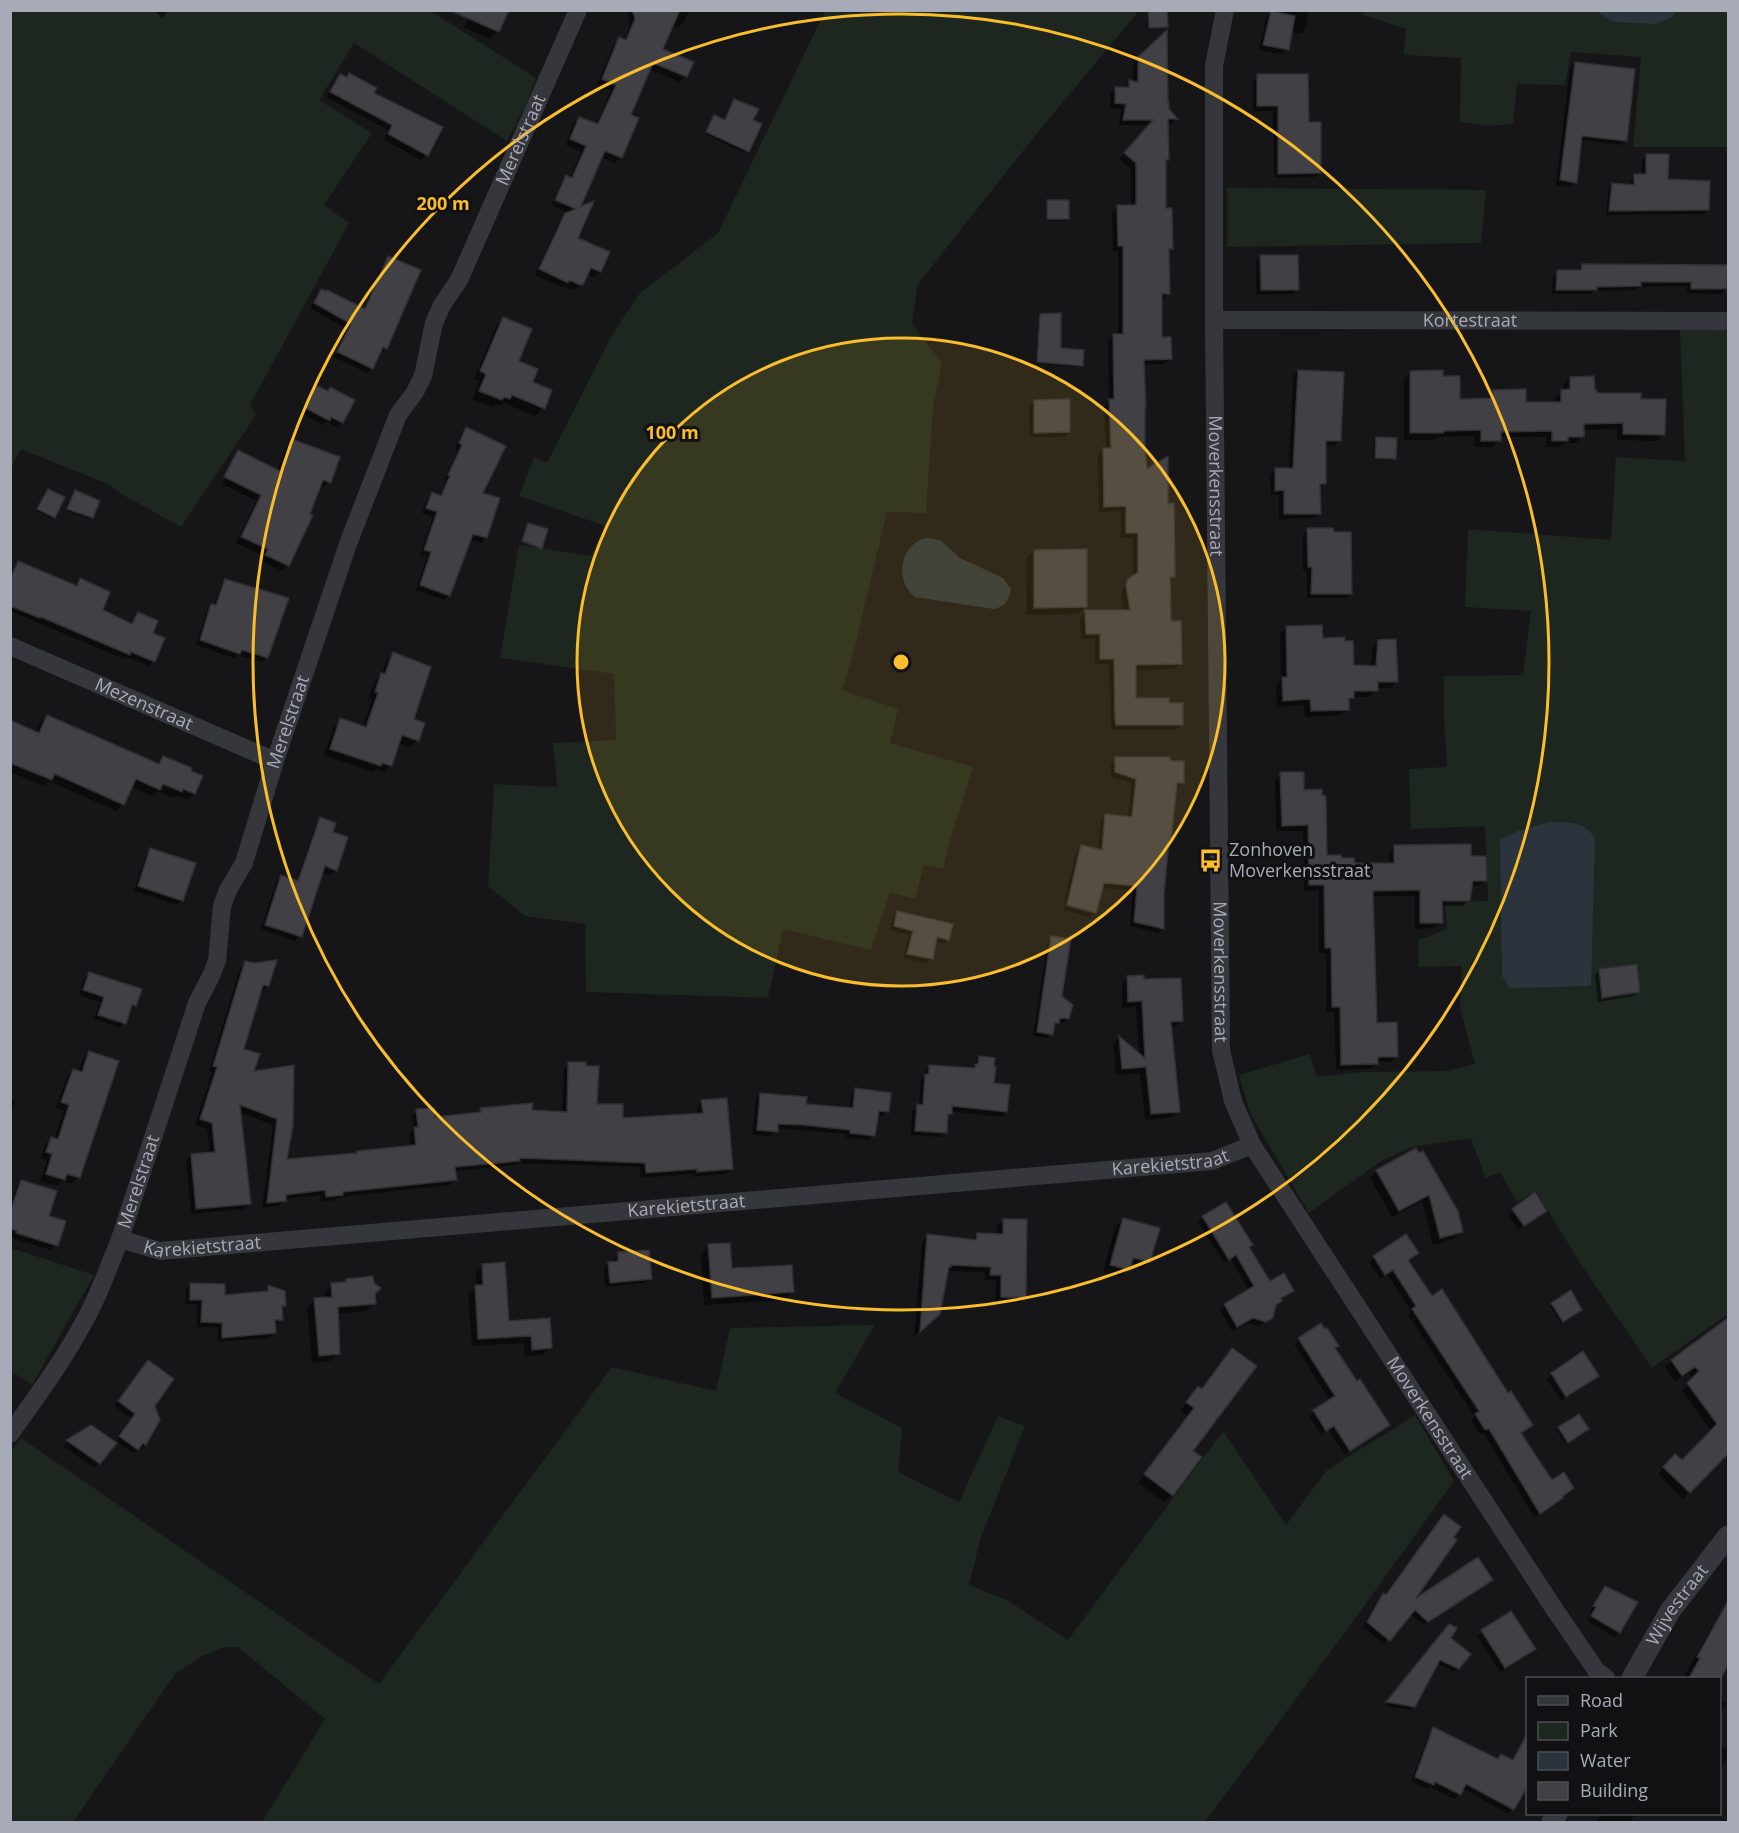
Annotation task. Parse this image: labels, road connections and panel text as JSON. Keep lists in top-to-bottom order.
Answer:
{
  "streets": {
    "street": [
      "Merelstraat",
      "Kortestraat",
      "Moverkensstraat",
      "Mezenstraat",
      "Karekietstraat",
      "Wijvestraat"
    ]
  },
  "crossings": [
    ["Merelstraat", "Mezenstraat"],
    ["Merelstraat", "Karekietstraat"],
    ["Kortestraat", "Moverkensstraat"],
    ["Moverkensstraat", "Karekietstraat"]
  ],
  "places": {
    "bus stop": ["Zonhoven Moverkensstraat"]
  },
  "legend": [
    "Road",
    "Park",
    "Water",
    "Building"
  ],
  "rings": ["200 m", "100 m"]
}
